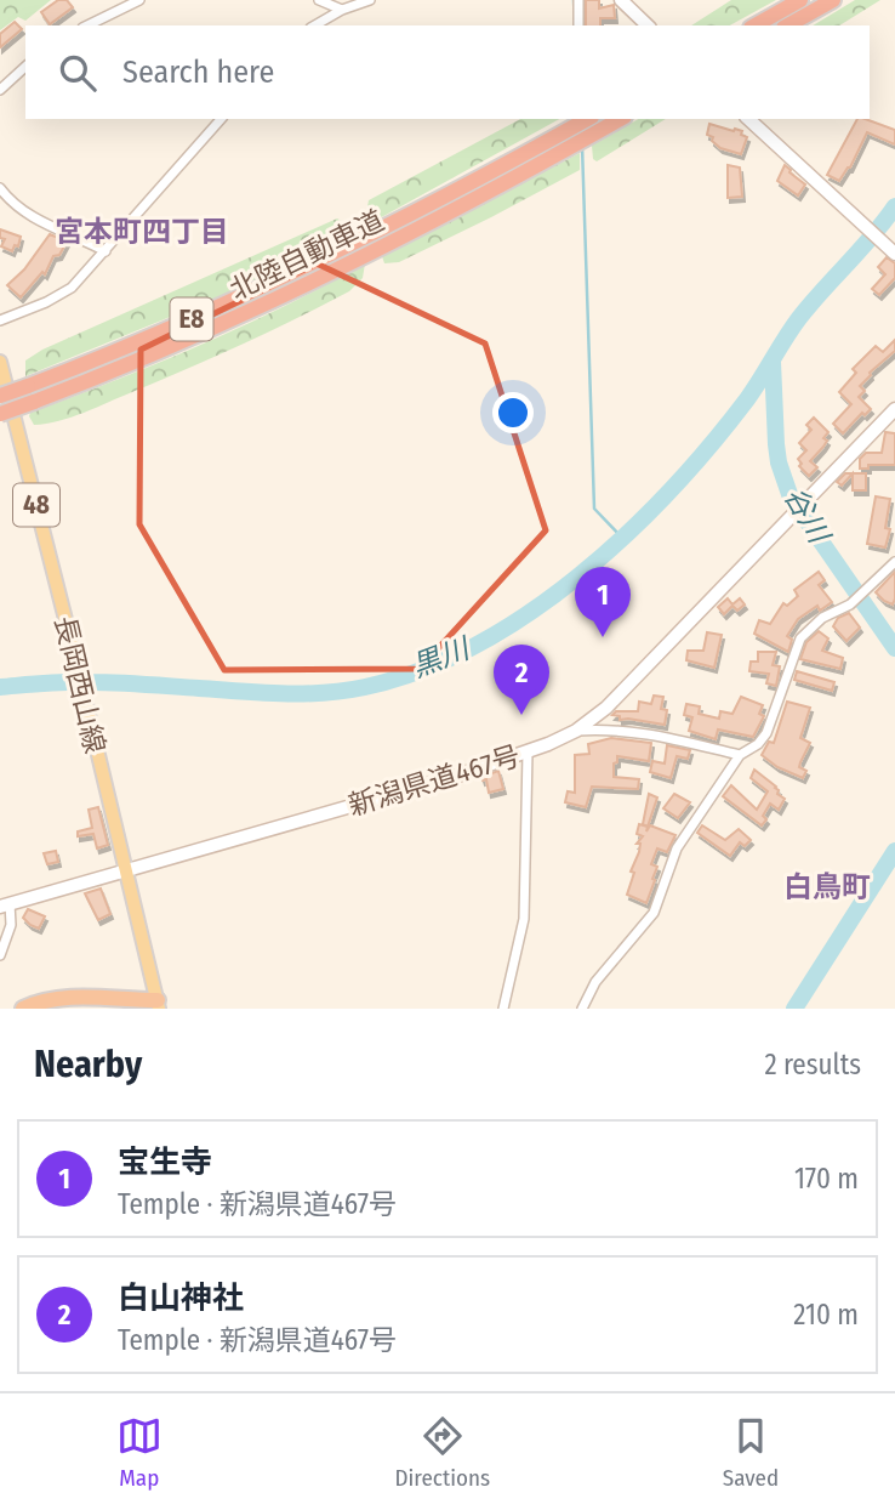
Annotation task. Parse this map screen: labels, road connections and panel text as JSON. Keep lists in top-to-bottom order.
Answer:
{
  "streets": {
    "highway": ["北陸自動車道", "E8"],
    "main road": ["48", "長岡西山線", "新潟県道467号"]
  },
  "crossings": [
    ["長岡西山線", "新潟県道467号"]
  ],
  "districts": ["宮本町四丁目", "白鳥町"],
  "water": ["谷川", "黒川"],
  "page": {
    "search": "Search here",
    "pins": ["1", "2"],
    "heading": ["Nearby", "2 results"],
    "list": [
      {
        "mark": "1",
        "name": "宝生寺",
        "note": "Temple · 新潟県道467号",
        "value": "170 m"
      },
      {
        "mark": "2",
        "name": "白山神社",
        "note": "Temple · 新潟県道467号",
        "value": "210 m"
      }
    ],
    "nav": ["Map", "Directions", "Saved"]
  }
}
